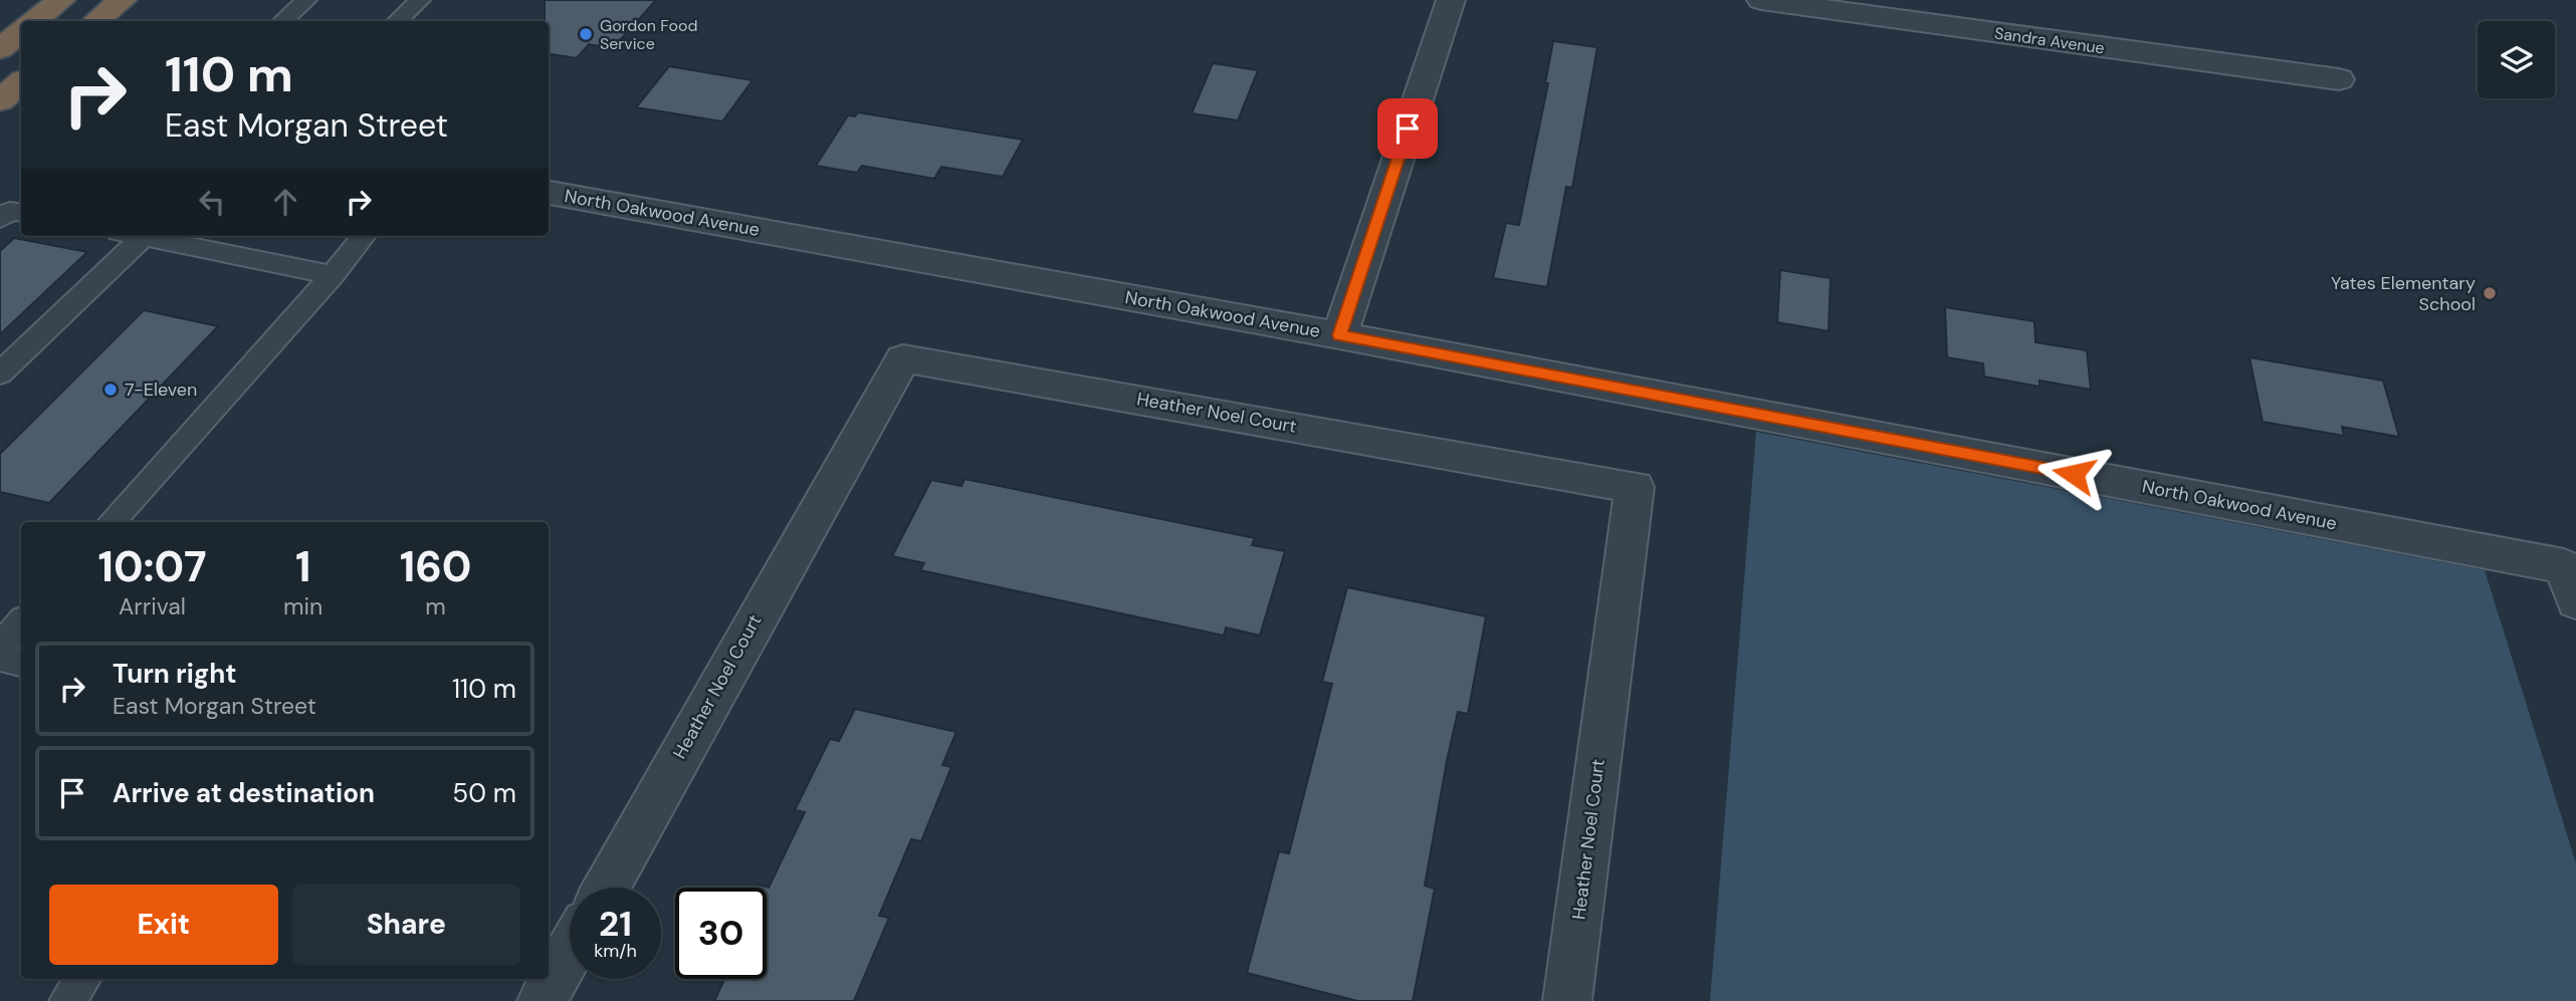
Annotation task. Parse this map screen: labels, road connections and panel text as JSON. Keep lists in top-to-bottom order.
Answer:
{
  "streets": {
    "street": ["Sandra Avenue", "North Oakwood Avenue", "Heather Noel Court"]
  },
  "places": ["Gordon Food Service", "Yates Elementary School", "7-Eleven"],
  "page": {
    "turn": ["110 m", "East Morgan Street"],
    "eta": [
      "10:07",
      "Arrival",
      "1",
      "min",
      "160",
      "m"
    ],
    "list": [
      {
        "name": "Turn right",
        "note": "East Morgan Street",
        "value": "110 m"
      },
      {
        "name": "Arrive at destination",
        "value": "50 m"
      }
    ],
    "buttons": ["Exit", "Share"],
    "speed": "21 km/h",
    "limit": "30"
  }
}
